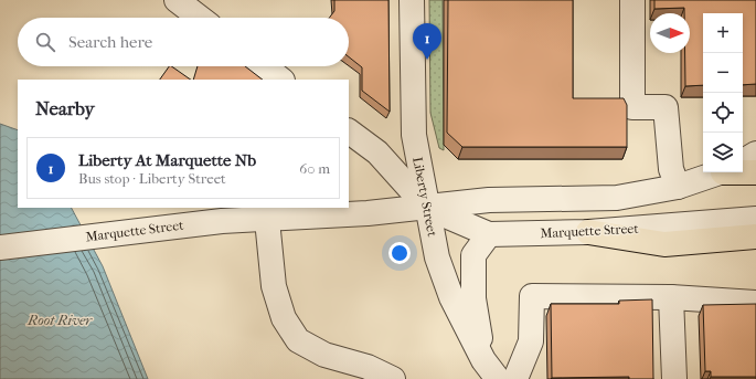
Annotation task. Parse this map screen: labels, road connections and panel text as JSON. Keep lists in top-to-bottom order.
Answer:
{
  "streets": {
    "street": ["Liberty Street", "Marquette Street"]
  },
  "crossings": [
    ["Liberty Street", "Marquette Street"]
  ],
  "water": ["Root River"],
  "north": "right",
  "page": {
    "map_buttons": ["+", "−"],
    "search": "Search here",
    "pins": "1",
    "heading": "Nearby",
    "list": [
      {
        "mark": "1",
        "name": "Liberty At Marquette Nb",
        "note": "Bus stop · Liberty Street",
        "value": "60 m"
      }
    ]
  }
}
